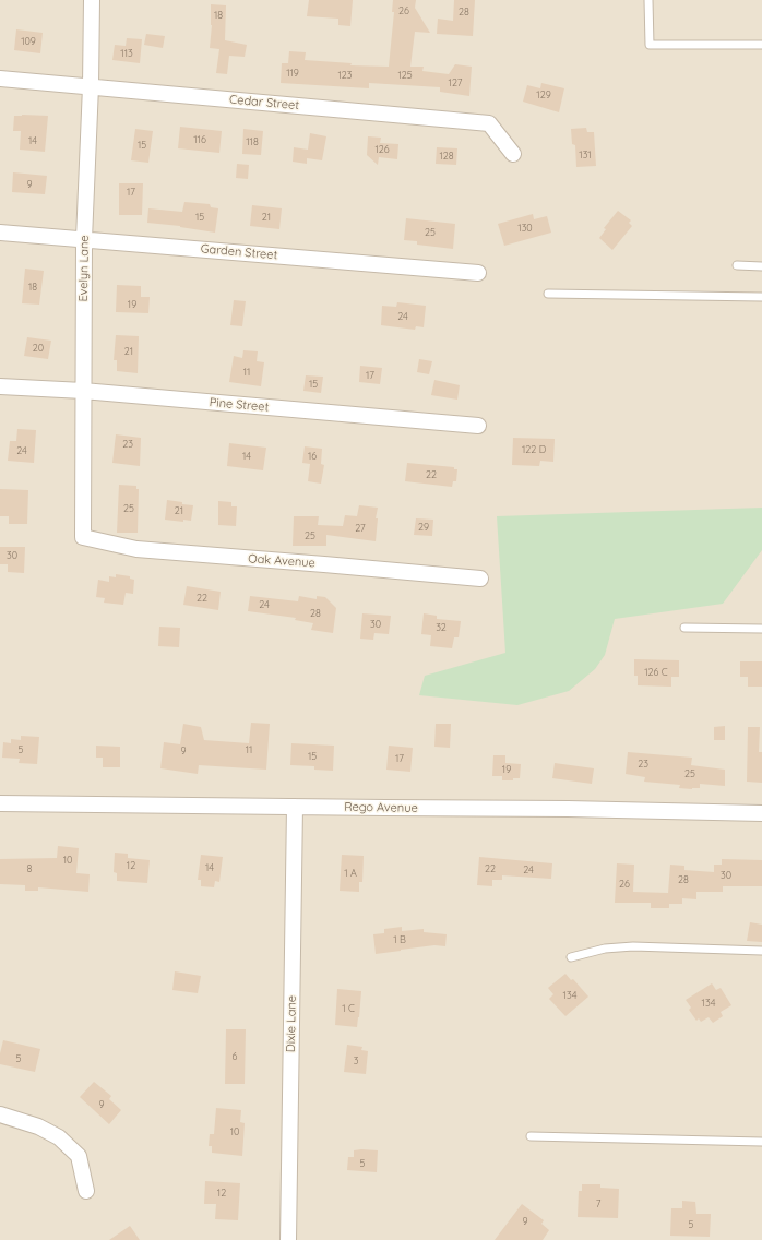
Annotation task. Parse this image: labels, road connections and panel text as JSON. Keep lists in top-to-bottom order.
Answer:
{
  "streets": {
    "street": [
      "Cedar Street",
      "Garden Street",
      "Evelyn Lane",
      "Pine Street",
      "Oak Avenue",
      "Rego Avenue",
      "Dixie Lane"
    ]
  },
  "crossings": [
    ["Cedar Street", "Evelyn Lane"],
    ["Garden Street", "Evelyn Lane"],
    ["Evelyn Lane", "Pine Street"],
    ["Evelyn Lane", "Oak Avenue"],
    ["Rego Avenue", "Dixie Lane"]
  ],
  "house_numbers": [
    "26",
    "28",
    "18",
    "109",
    "113",
    "119",
    "123",
    "125",
    "127",
    "129",
    "116",
    "14",
    "118",
    "15",
    "126",
    "131",
    "128",
    "9",
    "17",
    "15",
    "21",
    "130",
    "25",
    "18",
    "19",
    "24",
    "20",
    "21",
    "11",
    "17",
    "15",
    "23",
    "122 D",
    "24",
    "14",
    "16",
    "22",
    "25",
    "21",
    "29",
    "27",
    "25",
    "30",
    "22",
    "24",
    "28",
    "30",
    "32",
    "126 C",
    "5",
    "11",
    "9",
    "15",
    "17",
    "23",
    "19",
    "25",
    "10",
    "12",
    "14",
    "8",
    "22",
    "24",
    "1 A",
    "30",
    "28",
    "26",
    "1 B",
    "134",
    "134",
    "1 C",
    "6",
    "5",
    "3",
    "9",
    "10",
    "5",
    "12",
    "7",
    "9",
    "5"
  ]
}
